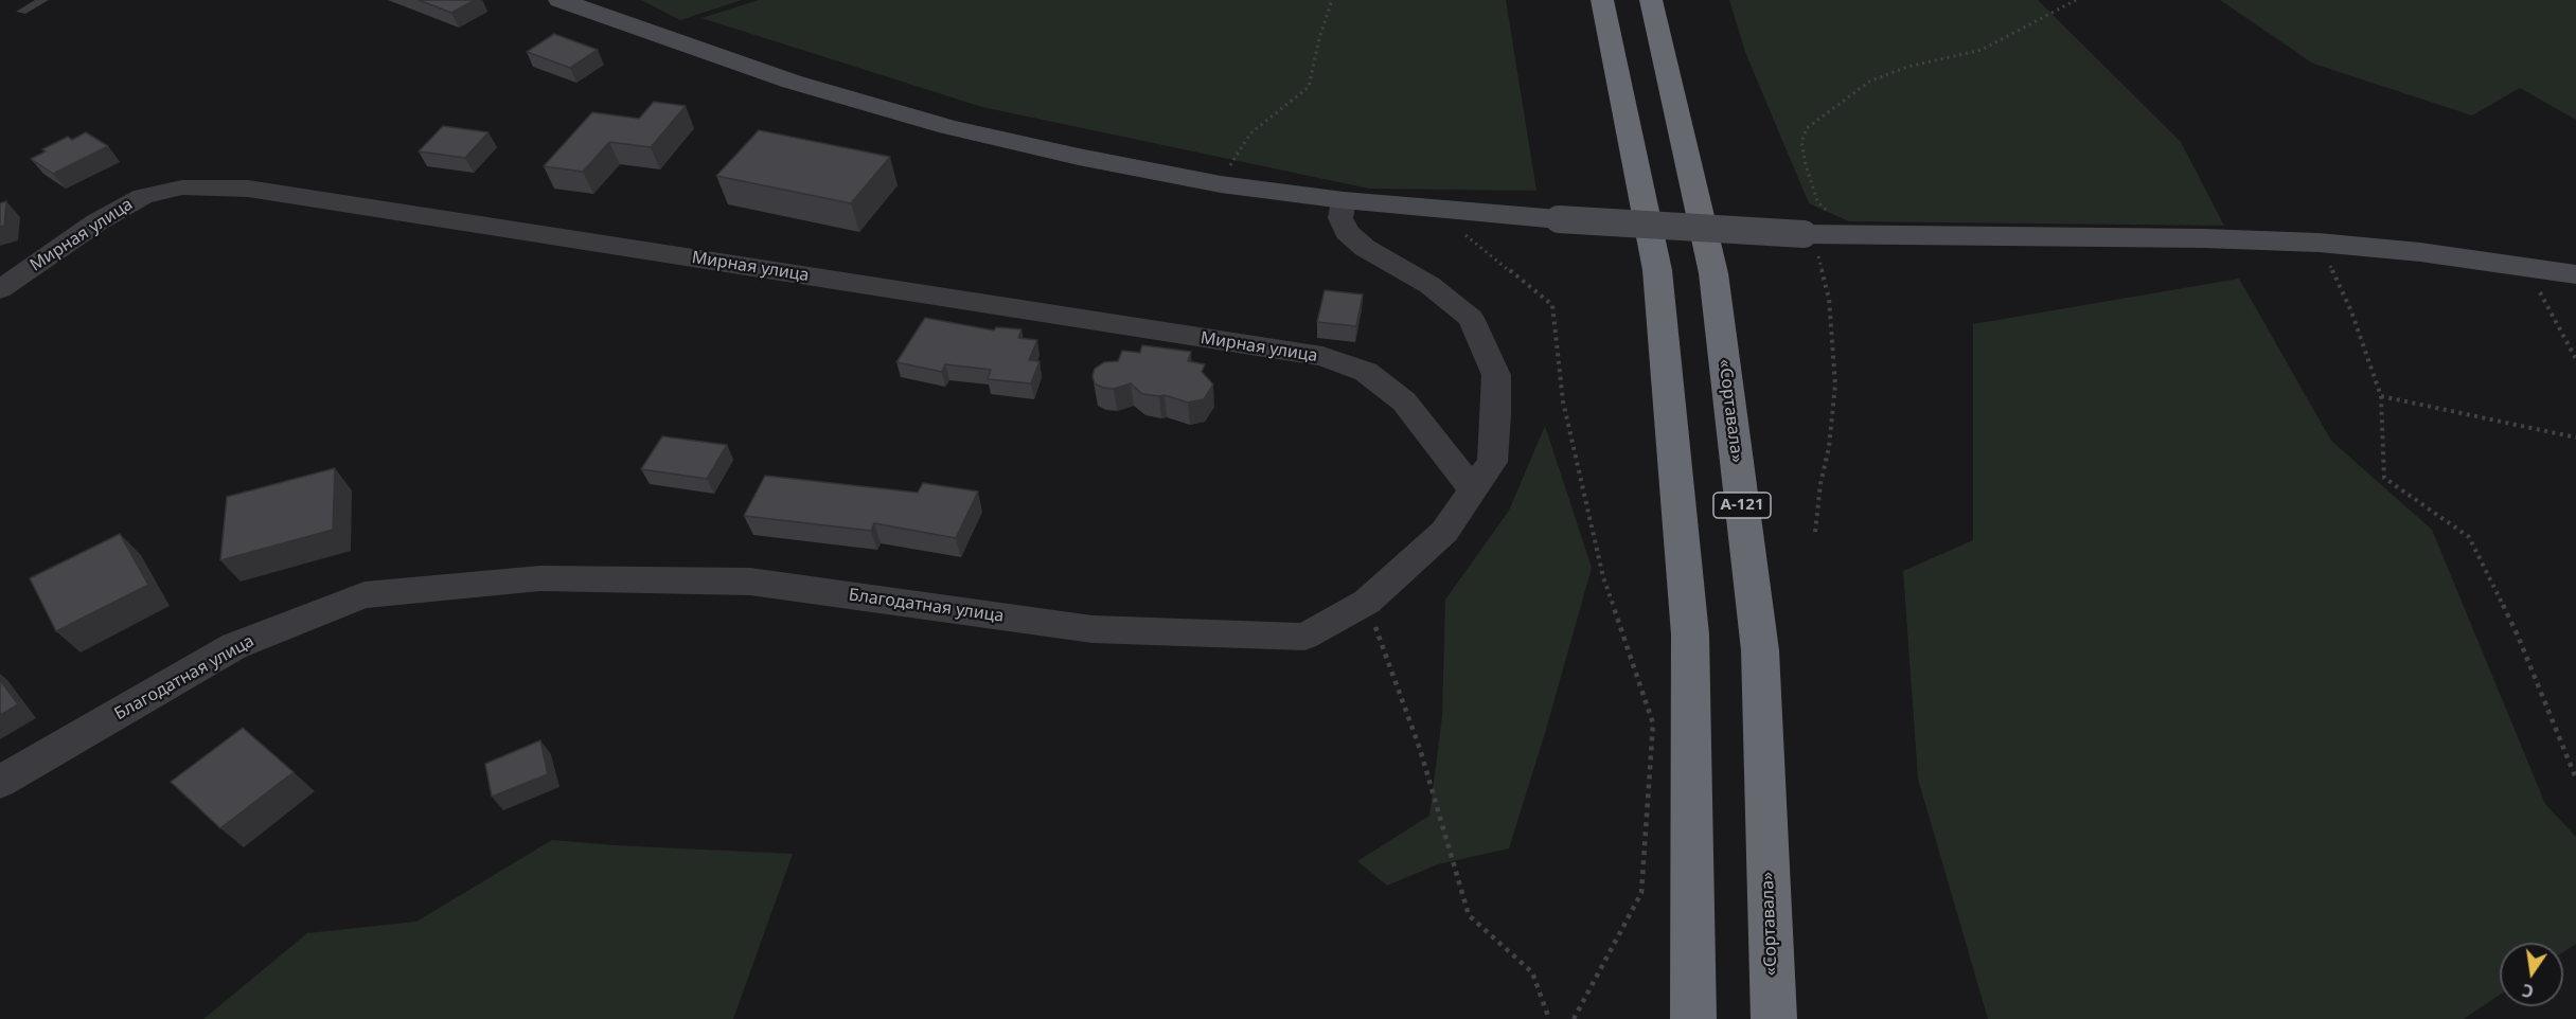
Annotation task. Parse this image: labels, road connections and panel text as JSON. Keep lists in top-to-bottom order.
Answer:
{
  "streets": {
    "highway": ["«Сортавала»", "А-121"],
    "street": ["Мирная улица", "Благодатная улица"]
  },
  "crossings": [
    ["Мирная улица", "Благодатная улица"]
  ],
  "north": "bottom"
}
